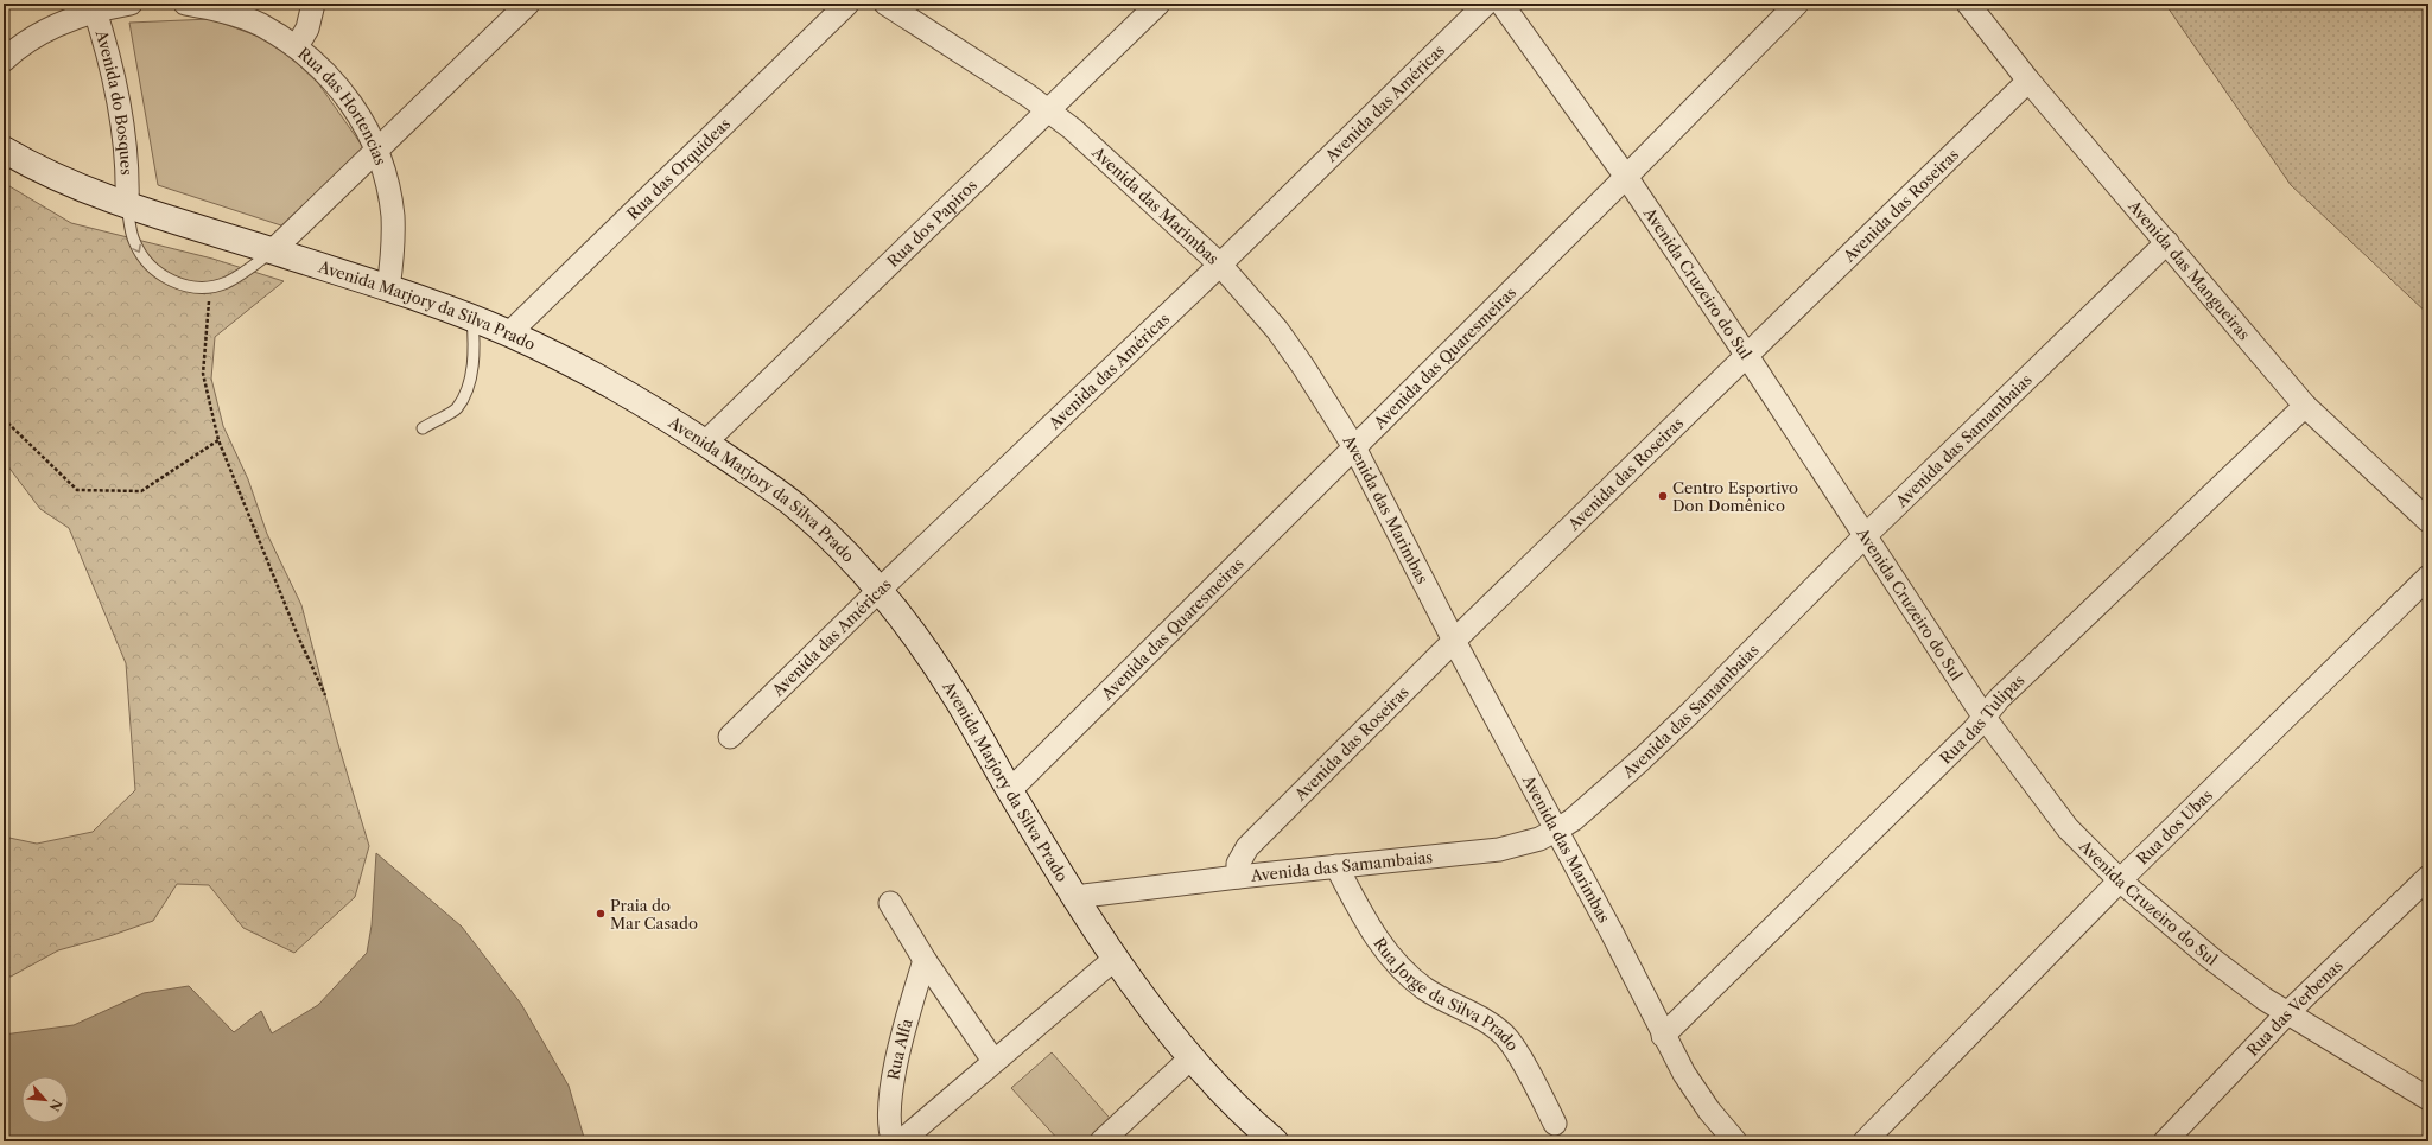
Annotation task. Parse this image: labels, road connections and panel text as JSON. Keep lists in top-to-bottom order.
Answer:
{
  "streets": {
    "main road": ["Avenida Marjory da Silva Prado"],
    "street": [
      "Avenida do Bosques",
      "Avenida das Américas",
      "Rua das Hortencias",
      "Rua das Orquideas",
      "Avenida das Marimbas",
      "Avenida das Roseiras",
      "Rua dos Papiros",
      "Avenida das Mangueiras",
      "Avenida Cruzeiro do Sul",
      "Avenida das Quaresmeiras",
      "Avenida das Samambaias",
      "Rua das Tulipas",
      "Rua dos Ubas",
      "Rua Jorge da Silva Prado",
      "Rua das Verbenas",
      "Rua Alfa"
    ]
  },
  "crossings": [
    ["Avenida do Bosques", "Avenida Marjory da Silva Prado"],
    ["Avenida das Américas", "Avenida das Marimbas"],
    ["Avenida das Américas", "Avenida Marjory da Silva Prado"],
    ["Rua das Hortencias", "Avenida Marjory da Silva Prado"],
    ["Rua das Orquideas", "Avenida Marjory da Silva Prado"],
    ["Avenida das Marimbas", "Avenida das Roseiras"],
    ["Avenida das Marimbas", "Rua dos Papiros"],
    ["Avenida das Marimbas", "Avenida das Quaresmeiras"],
    ["Avenida das Marimbas", "Avenida das Samambaias"],
    ["Avenida das Marimbas", "Rua das Tulipas"],
    ["Avenida das Roseiras", "Avenida das Mangueiras"],
    ["Avenida das Roseiras", "Avenida Cruzeiro do Sul"],
    ["Avenida das Roseiras", "Avenida das Samambaias"],
    ["Rua dos Papiros", "Avenida Marjory da Silva Prado"],
    ["Avenida das Mangueiras", "Avenida das Samambaias"],
    ["Avenida das Mangueiras", "Rua das Tulipas"],
    ["Avenida Cruzeiro do Sul", "Avenida das Quaresmeiras"],
    ["Avenida Cruzeiro do Sul", "Avenida das Samambaias"],
    ["Avenida Cruzeiro do Sul", "Rua das Tulipas"],
    ["Avenida Cruzeiro do Sul", "Rua dos Ubas"],
    ["Avenida Cruzeiro do Sul", "Rua das Verbenas"],
    ["Avenida Marjory da Silva Prado", "Avenida das Quaresmeiras"],
    ["Avenida Marjory da Silva Prado", "Avenida das Samambaias"],
    ["Avenida das Samambaias", "Rua Jorge da Silva Prado"]
  ],
  "places": ["Centro Esportivo Don Domênico", "Praia do Mar Casado"],
  "north": "bottom right"
}
